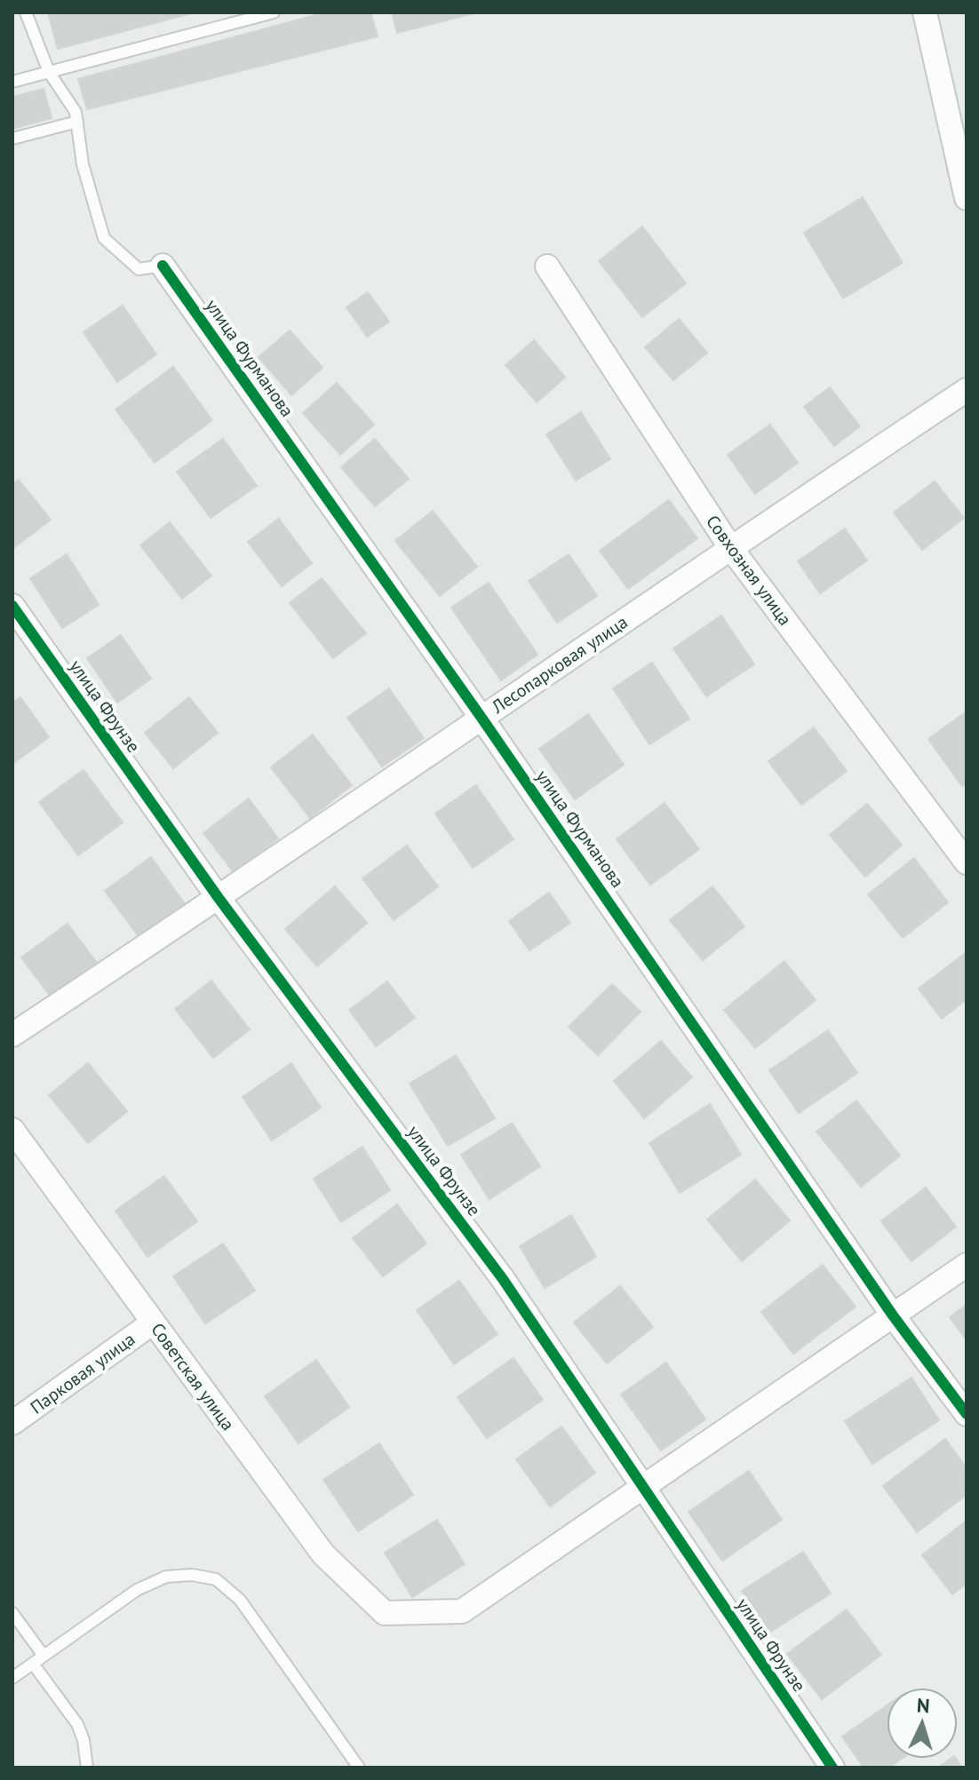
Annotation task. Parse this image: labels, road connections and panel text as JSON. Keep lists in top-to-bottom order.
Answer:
{
  "streets": {
    "street": [
      "улица Фурманова",
      "Совхозная улица",
      "Лесопарковая улица",
      "улица Фрунзе",
      "Парковая улица",
      "Советская улица"
    ]
  },
  "crossings": [
    ["улица Фурманова", "Лесопарковая улица"],
    ["Совхозная улица", "Лесопарковая улица"],
    ["Лесопарковая улица", "улица Фрунзе"],
    ["улица Фрунзе", "Советская улица"],
    ["Парковая улица", "Советская улица"]
  ],
  "north": "top"
}
